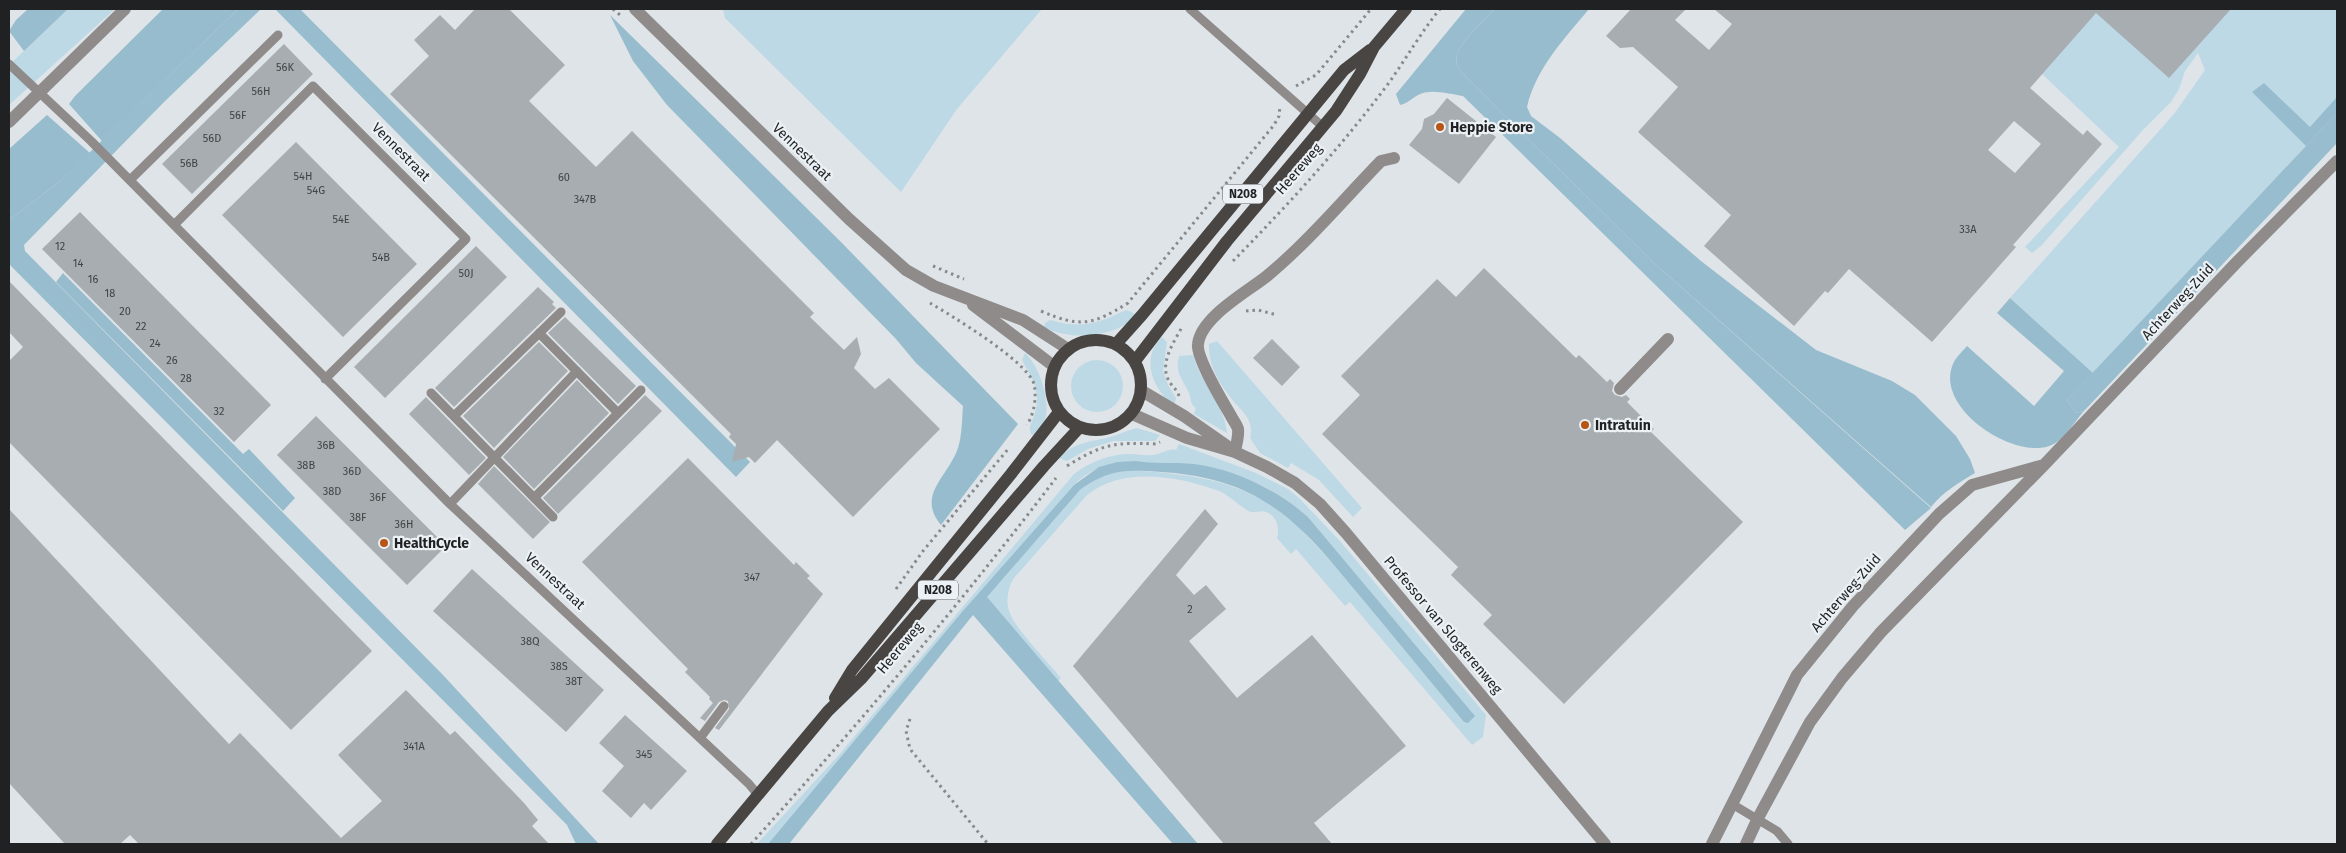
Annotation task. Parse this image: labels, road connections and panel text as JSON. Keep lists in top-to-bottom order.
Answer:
{
  "streets": {
    "main road": ["Heereweg", "N208"],
    "street": ["Vennestraat", "Achterweg-Zuid", "Professor van Slogterenweg"]
  },
  "crossings": [
    ["Vennestraat", "Heereweg"],
    ["Vennestraat", "Professor van Slogterenweg"],
    ["Heereweg", "Professor van Slogterenweg"]
  ],
  "places": ["Heppie Store", "Intratuin", "HealthCycle"],
  "house_numbers": [
    "56K",
    "56H",
    "56F",
    "56D",
    "56B",
    "54H",
    "60",
    "54G",
    "347B",
    "54E",
    "33A",
    "12",
    "54B",
    "14",
    "50J",
    "16",
    "18",
    "20",
    "22",
    "24",
    "26",
    "28",
    "32",
    "36B",
    "38B",
    "36D",
    "38D",
    "36F",
    "38F",
    "36H",
    "347",
    "2",
    "38Q",
    "38S",
    "38T",
    "341A",
    "345"
  ]
}
